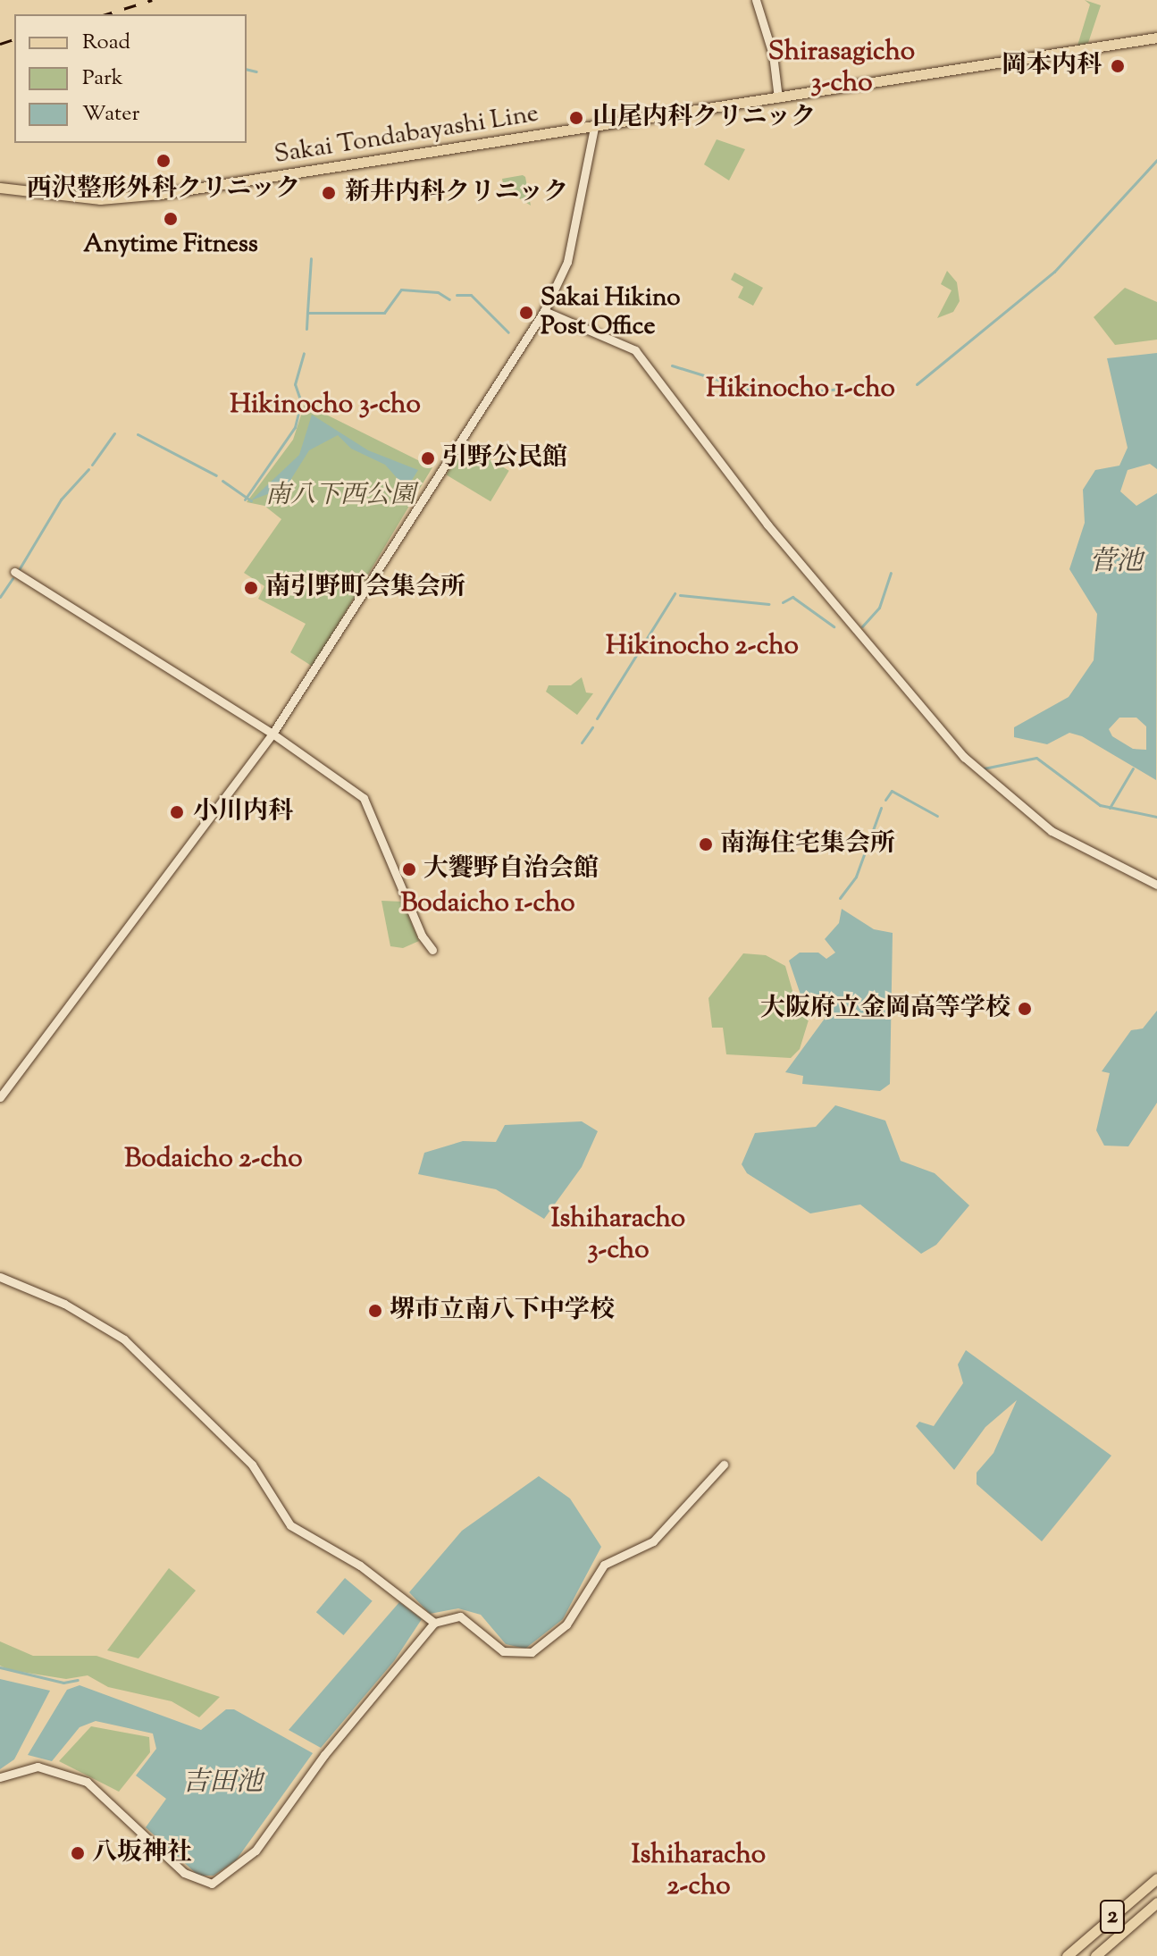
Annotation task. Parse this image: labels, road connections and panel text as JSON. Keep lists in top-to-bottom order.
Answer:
{
  "streets": {
    "main road": ["Sakai Tondabayashi Line", "2"]
  },
  "districts": [
    "Shirasagicho 3-cho",
    "Hikinocho 1-cho",
    "Hikinocho 3-cho",
    "Hikinocho 2-cho",
    "Bodaicho 1-cho",
    "Bodaicho 2-cho",
    "Ishiharacho 3-cho",
    "Ishiharacho 2-cho"
  ],
  "water": ["菅池", "吉田池"],
  "parks": ["南八下西公園"],
  "places": [
    "岡本内科",
    "山尾内科クリニック",
    "西沢整形外科クリニック",
    "新井内科クリニック",
    "Anytime Fitness",
    "Sakai Hikino Post Office",
    "引野公民館",
    "南引野町会集会所",
    "小川内科",
    "南海住宅集会所",
    "大饗野自治会館",
    "大阪府立金岡高等学校",
    "堺市立南八下中学校",
    "八坂神社"
  ],
  "legend": ["Road", "Park", "Water"]
}
